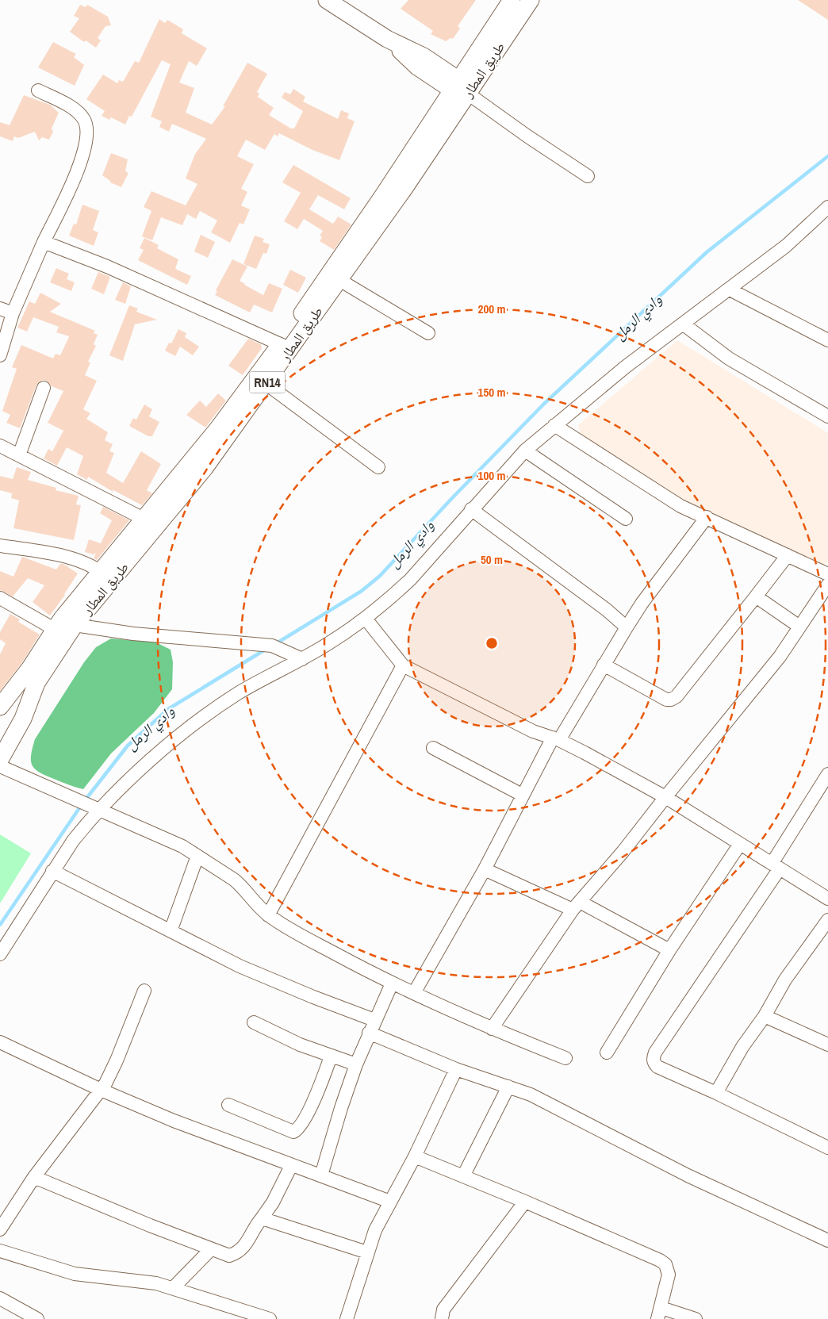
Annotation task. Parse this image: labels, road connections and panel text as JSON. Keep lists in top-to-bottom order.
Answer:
{
  "streets": {
    "main road": ["طريق المطار", "RN14"]
  },
  "water": ["وادي الرمل"],
  "rings": [
    "200 m",
    "150 m",
    "100 m",
    "50 m"
  ]
}
